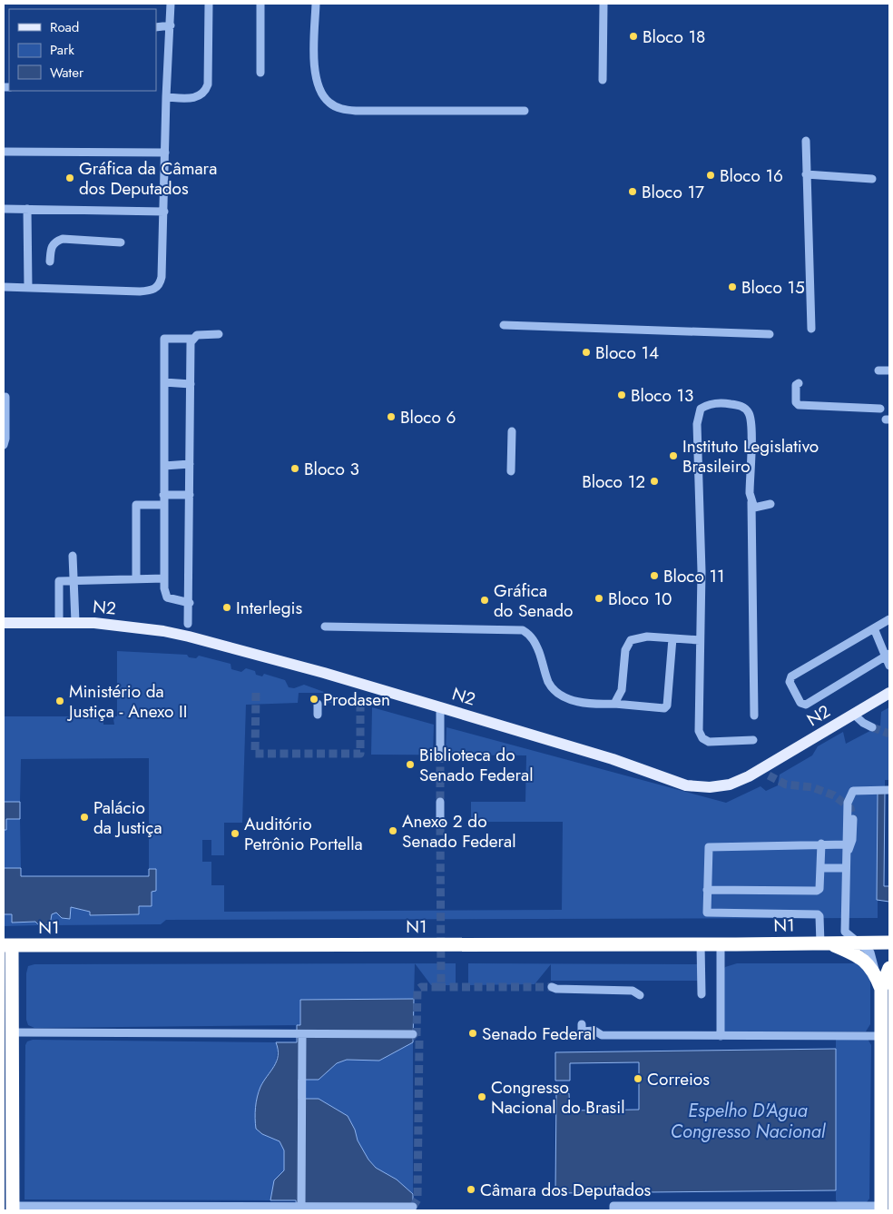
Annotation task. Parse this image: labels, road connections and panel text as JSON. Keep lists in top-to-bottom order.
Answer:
{
  "streets": {
    "highway": ["N1"],
    "main road": ["N2"]
  },
  "water": ["Espelho D'Agua Congresso Nacional"],
  "places": [
    "Bloco 18",
    "Bloco 16",
    "Gráfica da Câmara dos Deputados",
    "Bloco 17",
    "Bloco 15",
    "Bloco 14",
    "Bloco 13",
    "Bloco 6",
    "Instituto Legislativo Brasileiro",
    "Bloco 3",
    "Bloco 12",
    "Bloco 11",
    "Bloco 10",
    "Gráfica do Senado",
    "Interlegis",
    "Prodasen",
    "Ministério da Justiça - Anexo II",
    "Biblioteca do Senado Federal",
    "Palácio da Justiça",
    "Anexo 2 do Senado Federal",
    "Auditório Petrônio Portella",
    "Senado Federal",
    "Correios",
    "Congresso Nacional do Brasil",
    "Câmara dos Deputados"
  ],
  "legend": ["Road", "Park", "Water"]
}
